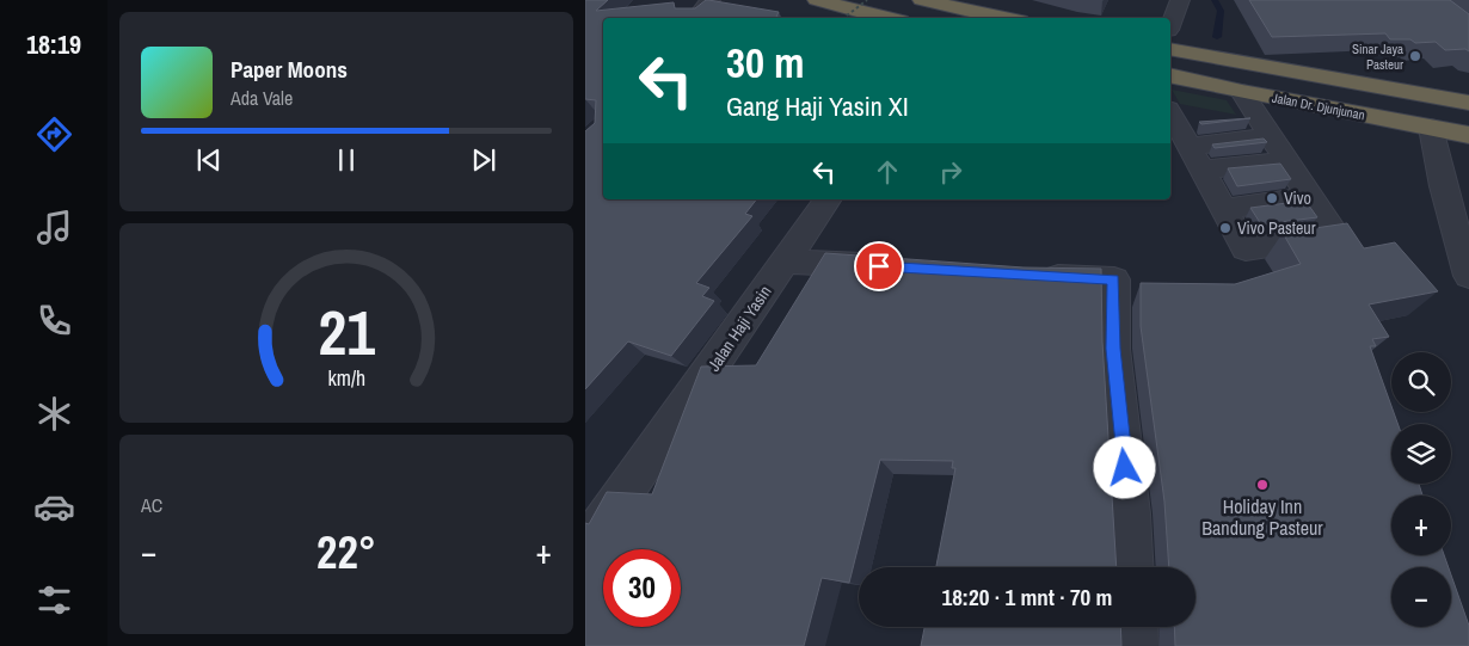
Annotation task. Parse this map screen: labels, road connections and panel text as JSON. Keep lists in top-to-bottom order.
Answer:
{
  "streets": {
    "highway": ["Jalan Dr. Djunjunan"],
    "street": ["Jalan Haji Yasin"]
  },
  "places": [
    "Sinar Jaya Pasteur",
    "Vivo",
    "Vivo Pasteur",
    "Holiday Inn Bandung Pasteur"
  ],
  "page": {
    "tabs": "18:19",
    "turn": ["30 m", "Gang Haji Yasin XI"],
    "song": ["Paper Moons", "Ada Vale"],
    "map_buttons": ["+", "−"],
    "tile": "AC",
    "heat": ["−", "22°", "+"],
    "limit": "30",
    "trip": "18:20 · 1 mnt · 70 m",
    "gauge": ["21", "km/h"]
  }
}
